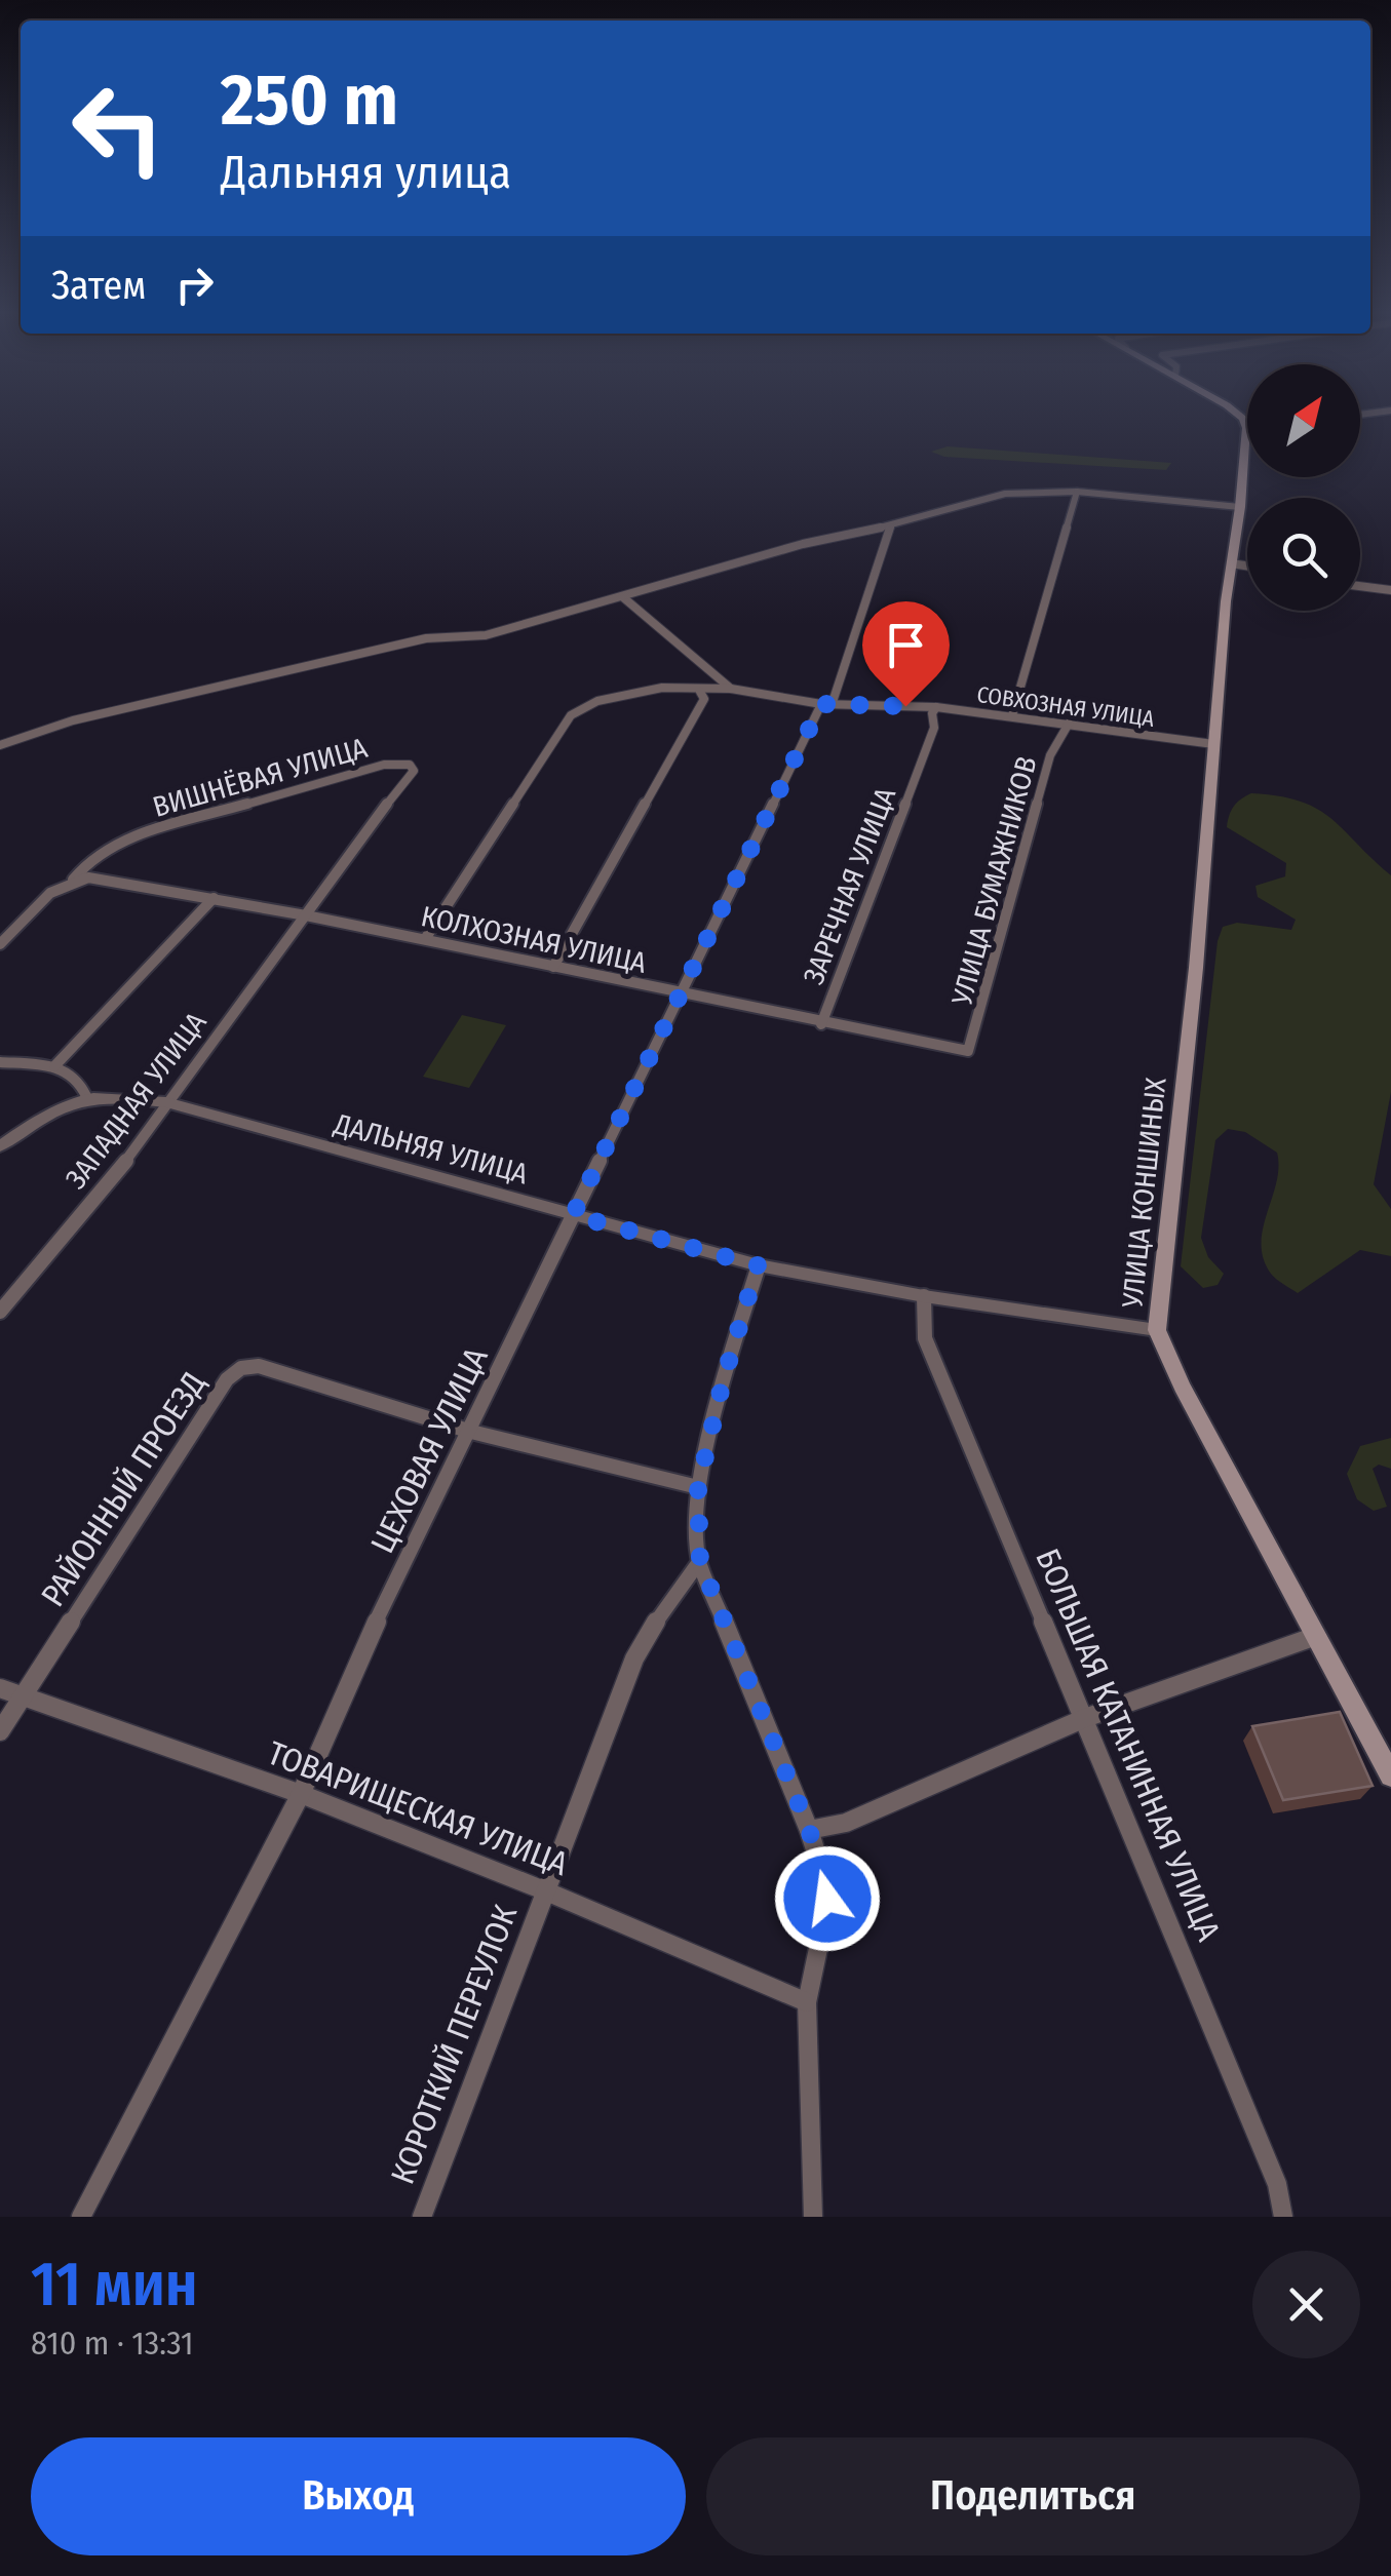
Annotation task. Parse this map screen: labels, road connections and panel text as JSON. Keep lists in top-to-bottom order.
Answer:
{
  "streets": {
    "main road": ["УЛИЦА КОНШИНЫХ"],
    "street": [
      "СОВХОЗНАЯ УЛИЦА",
      "ВИШНЁВАЯ УЛИЦА",
      "УЛИЦА БУМАЖНИКОВ",
      "ЗАРЕЧНАЯ УЛИЦА",
      "КОЛХОЗНАЯ УЛИЦА",
      "ЗАПАДНАЯ УЛИЦА",
      "ДАЛЬНЯЯ УЛИЦА",
      "ЦЕХОВАЯ УЛИЦА",
      "РАЙОННЫЙ ПРОЕЗД",
      "БОЛЬШАЯ КАТАНИННАЯ УЛИЦА",
      "ТОВАРИЩЕСКАЯ УЛИЦА",
      "КОРОТКИЙ ПЕРЕУЛОК"
    ]
  },
  "crossings": [
    ["СОВХОЗНАЯ УЛИЦА", "УЛИЦА БУМАЖНИКОВ"],
    ["СОВХОЗНАЯ УЛИЦА", "ЗАРЕЧНАЯ УЛИЦА"],
    ["СОВХОЗНАЯ УЛИЦА", "КОЛХОЗНАЯ УЛИЦА"],
    ["СОВХОЗНАЯ УЛИЦА", "УЛИЦА КОНШИНЫХ"],
    ["СОВХОЗНАЯ УЛИЦА", "ЦЕХОВАЯ УЛИЦА"],
    ["ВИШНЁВАЯ УЛИЦА", "КОЛХОЗНАЯ УЛИЦА"],
    ["ВИШНЁВАЯ УЛИЦА", "ЗАПАДНАЯ УЛИЦА"],
    ["УЛИЦА БУМАЖНИКОВ", "КОЛХОЗНАЯ УЛИЦА"],
    ["ЗАРЕЧНАЯ УЛИЦА", "КОЛХОЗНАЯ УЛИЦА"],
    ["КОЛХОЗНАЯ УЛИЦА", "ЗАПАДНАЯ УЛИЦА"],
    ["КОЛХОЗНАЯ УЛИЦА", "ЦЕХОВАЯ УЛИЦА"],
    ["ЗАПАДНАЯ УЛИЦА", "ДАЛЬНЯЯ УЛИЦА"],
    ["ДАЛЬНЯЯ УЛИЦА", "УЛИЦА КОНШИНЫХ"],
    ["ДАЛЬНЯЯ УЛИЦА", "ЦЕХОВАЯ УЛИЦА"],
    ["ДАЛЬНЯЯ УЛИЦА", "БОЛЬШАЯ КАТАНИННАЯ УЛИЦА"],
    ["ЦЕХОВАЯ УЛИЦА", "РАЙОННЫЙ ПРОЕЗД"],
    ["ЦЕХОВАЯ УЛИЦА", "ТОВАРИЩЕСКАЯ УЛИЦА"],
    ["РАЙОННЫЙ ПРОЕЗД", "ТОВАРИЩЕСКАЯ УЛИЦА"],
    ["ТОВАРИЩЕСКАЯ УЛИЦА", "КОРОТКИЙ ПЕРЕУЛОК"]
  ],
  "north": "top right",
  "page": {
    "turn": ["250 m", "Дальняя улица"],
    "then": "Затем",
    "heading": ["11 мин", "810 m · 13:31"],
    "buttons": ["Выход", "Поделиться"]
  }
}
